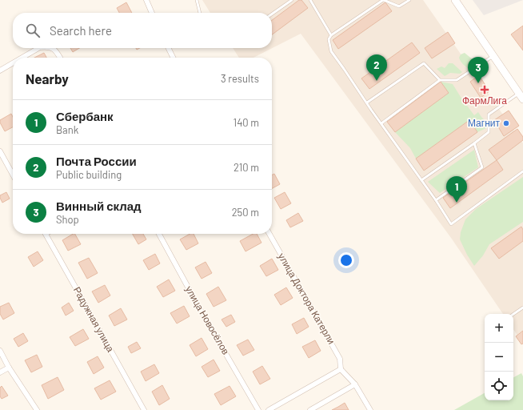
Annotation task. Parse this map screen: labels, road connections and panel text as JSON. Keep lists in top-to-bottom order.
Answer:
{
  "streets": {
    "street": ["улица Доктора Катерли", "Радужная улица", "улица Новосёлов"]
  },
  "places": {
    "health": ["ФармЛига"],
    "other": ["Магнит"]
  },
  "page": {
    "search": "Search here",
    "pins": ["2", "3", "1"],
    "heading": ["Nearby", "3 results"],
    "list": [
      {
        "mark": "1",
        "name": "Сбербанк",
        "note": "Bank",
        "value": "140 m"
      },
      {
        "mark": "2",
        "name": "Почта России",
        "note": "Public building",
        "value": "210 m"
      },
      {
        "mark": "3",
        "name": "Винный склад",
        "note": "Shop",
        "value": "250 m"
      }
    ],
    "map_buttons": ["+", "−"]
  }
}
